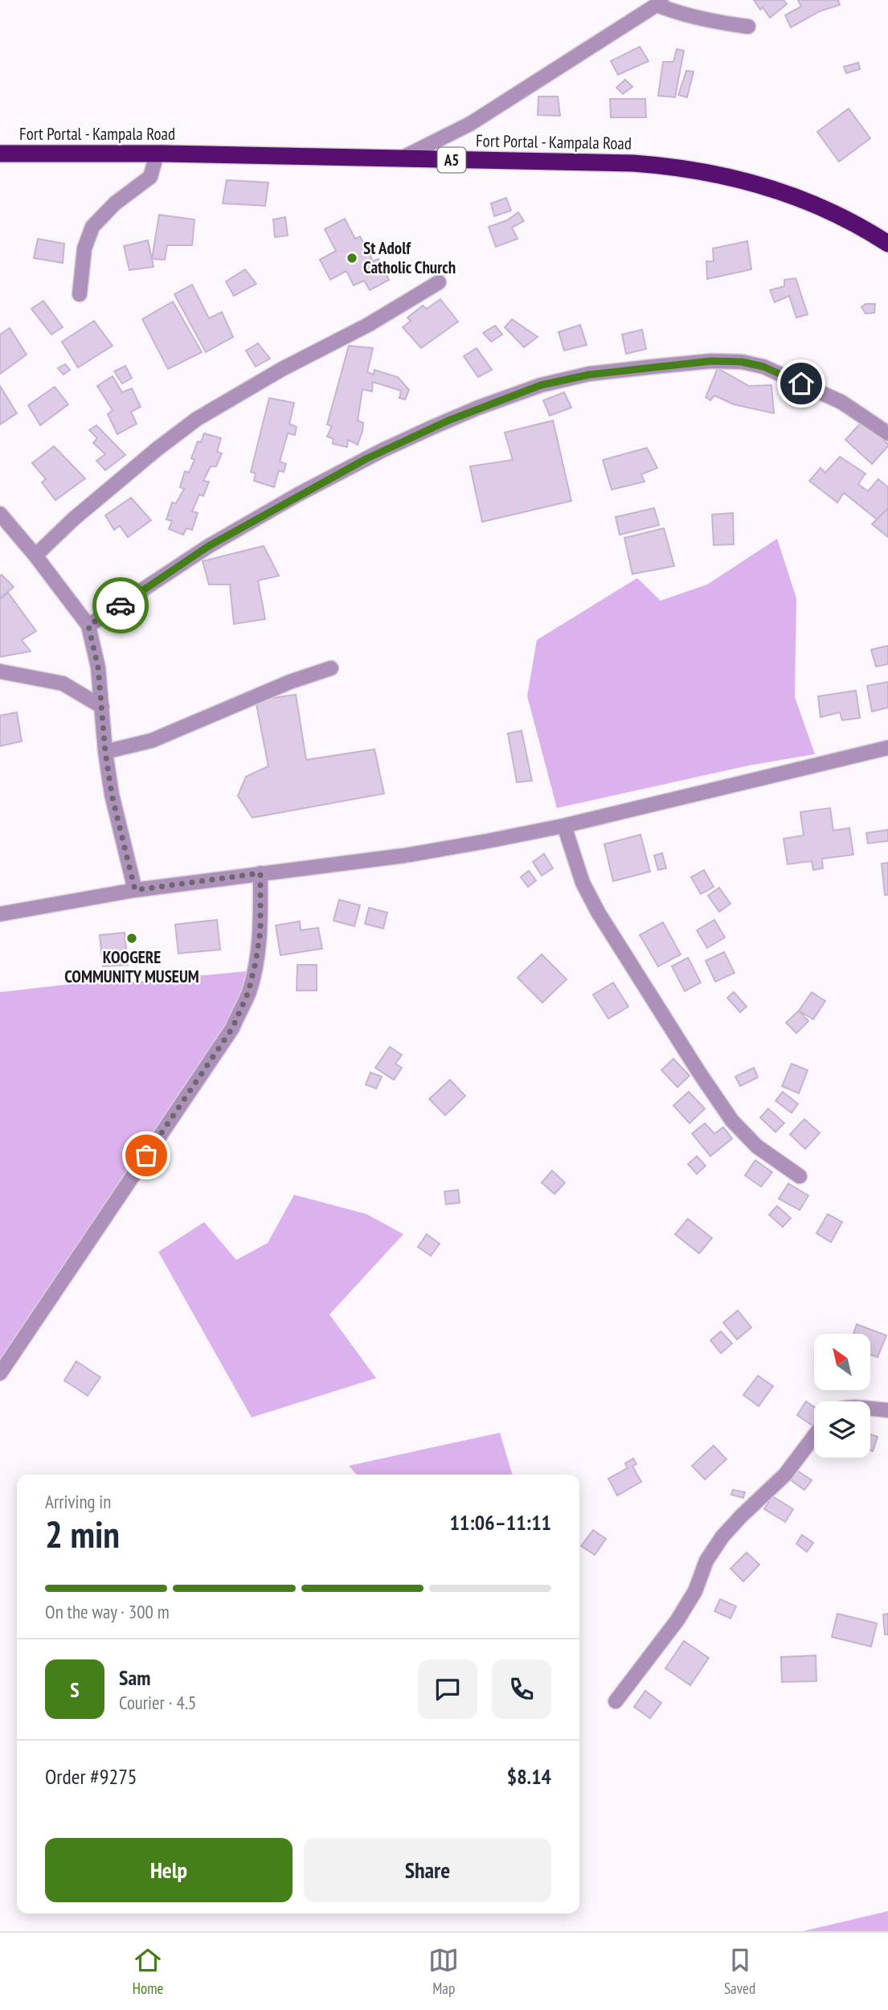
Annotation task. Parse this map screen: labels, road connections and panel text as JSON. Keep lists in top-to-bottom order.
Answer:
{
  "streets": {
    "highway": ["Fort Portal - Kampala Road", "A5"]
  },
  "places": ["St Adolf Catholic Church", "KOOGERE COMMUNITY MUSEUM"],
  "north": "top left",
  "page": {
    "heading": ["2 min", "Arriving in", "11:06–11:11"],
    "panel": [
      "Sam",
      "Courier · 4.5",
      "Order #9275",
      "$8.14"
    ],
    "bar": "On the way · 300 m",
    "round": "S",
    "buttons": ["Help", "Share"],
    "tabs": ["Home", "Map", "Saved"]
  }
}
